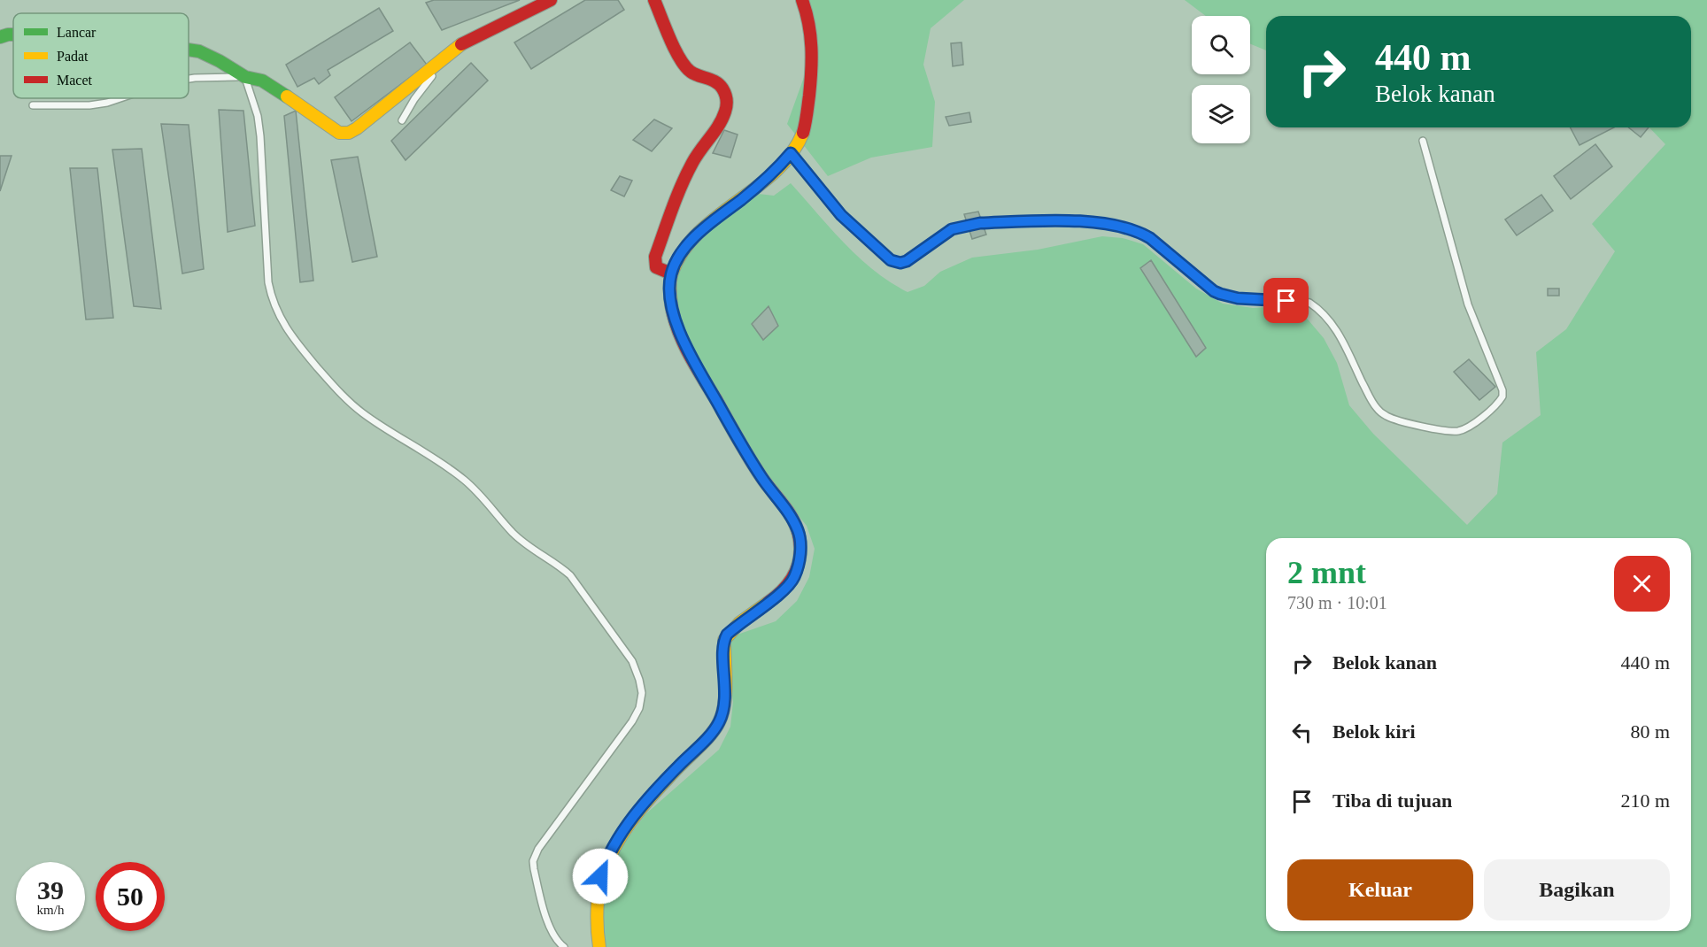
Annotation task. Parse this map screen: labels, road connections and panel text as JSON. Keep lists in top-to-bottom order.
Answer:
{
  "legend": ["Lancar", "Padat", "Macet"],
  "page": {
    "turn": ["440 m", "Belok kanan"],
    "heading": ["2 mnt", "730 m · 10:01"],
    "list": [
      {
        "name": "Belok kanan",
        "value": "440 m"
      },
      {
        "name": "Belok kiri",
        "value": "80 m"
      },
      {
        "name": "Tiba di tujuan",
        "value": "210 m"
      }
    ],
    "buttons": ["Keluar", "Bagikan"],
    "speed": "39 km/h",
    "limit": "50"
  }
}
